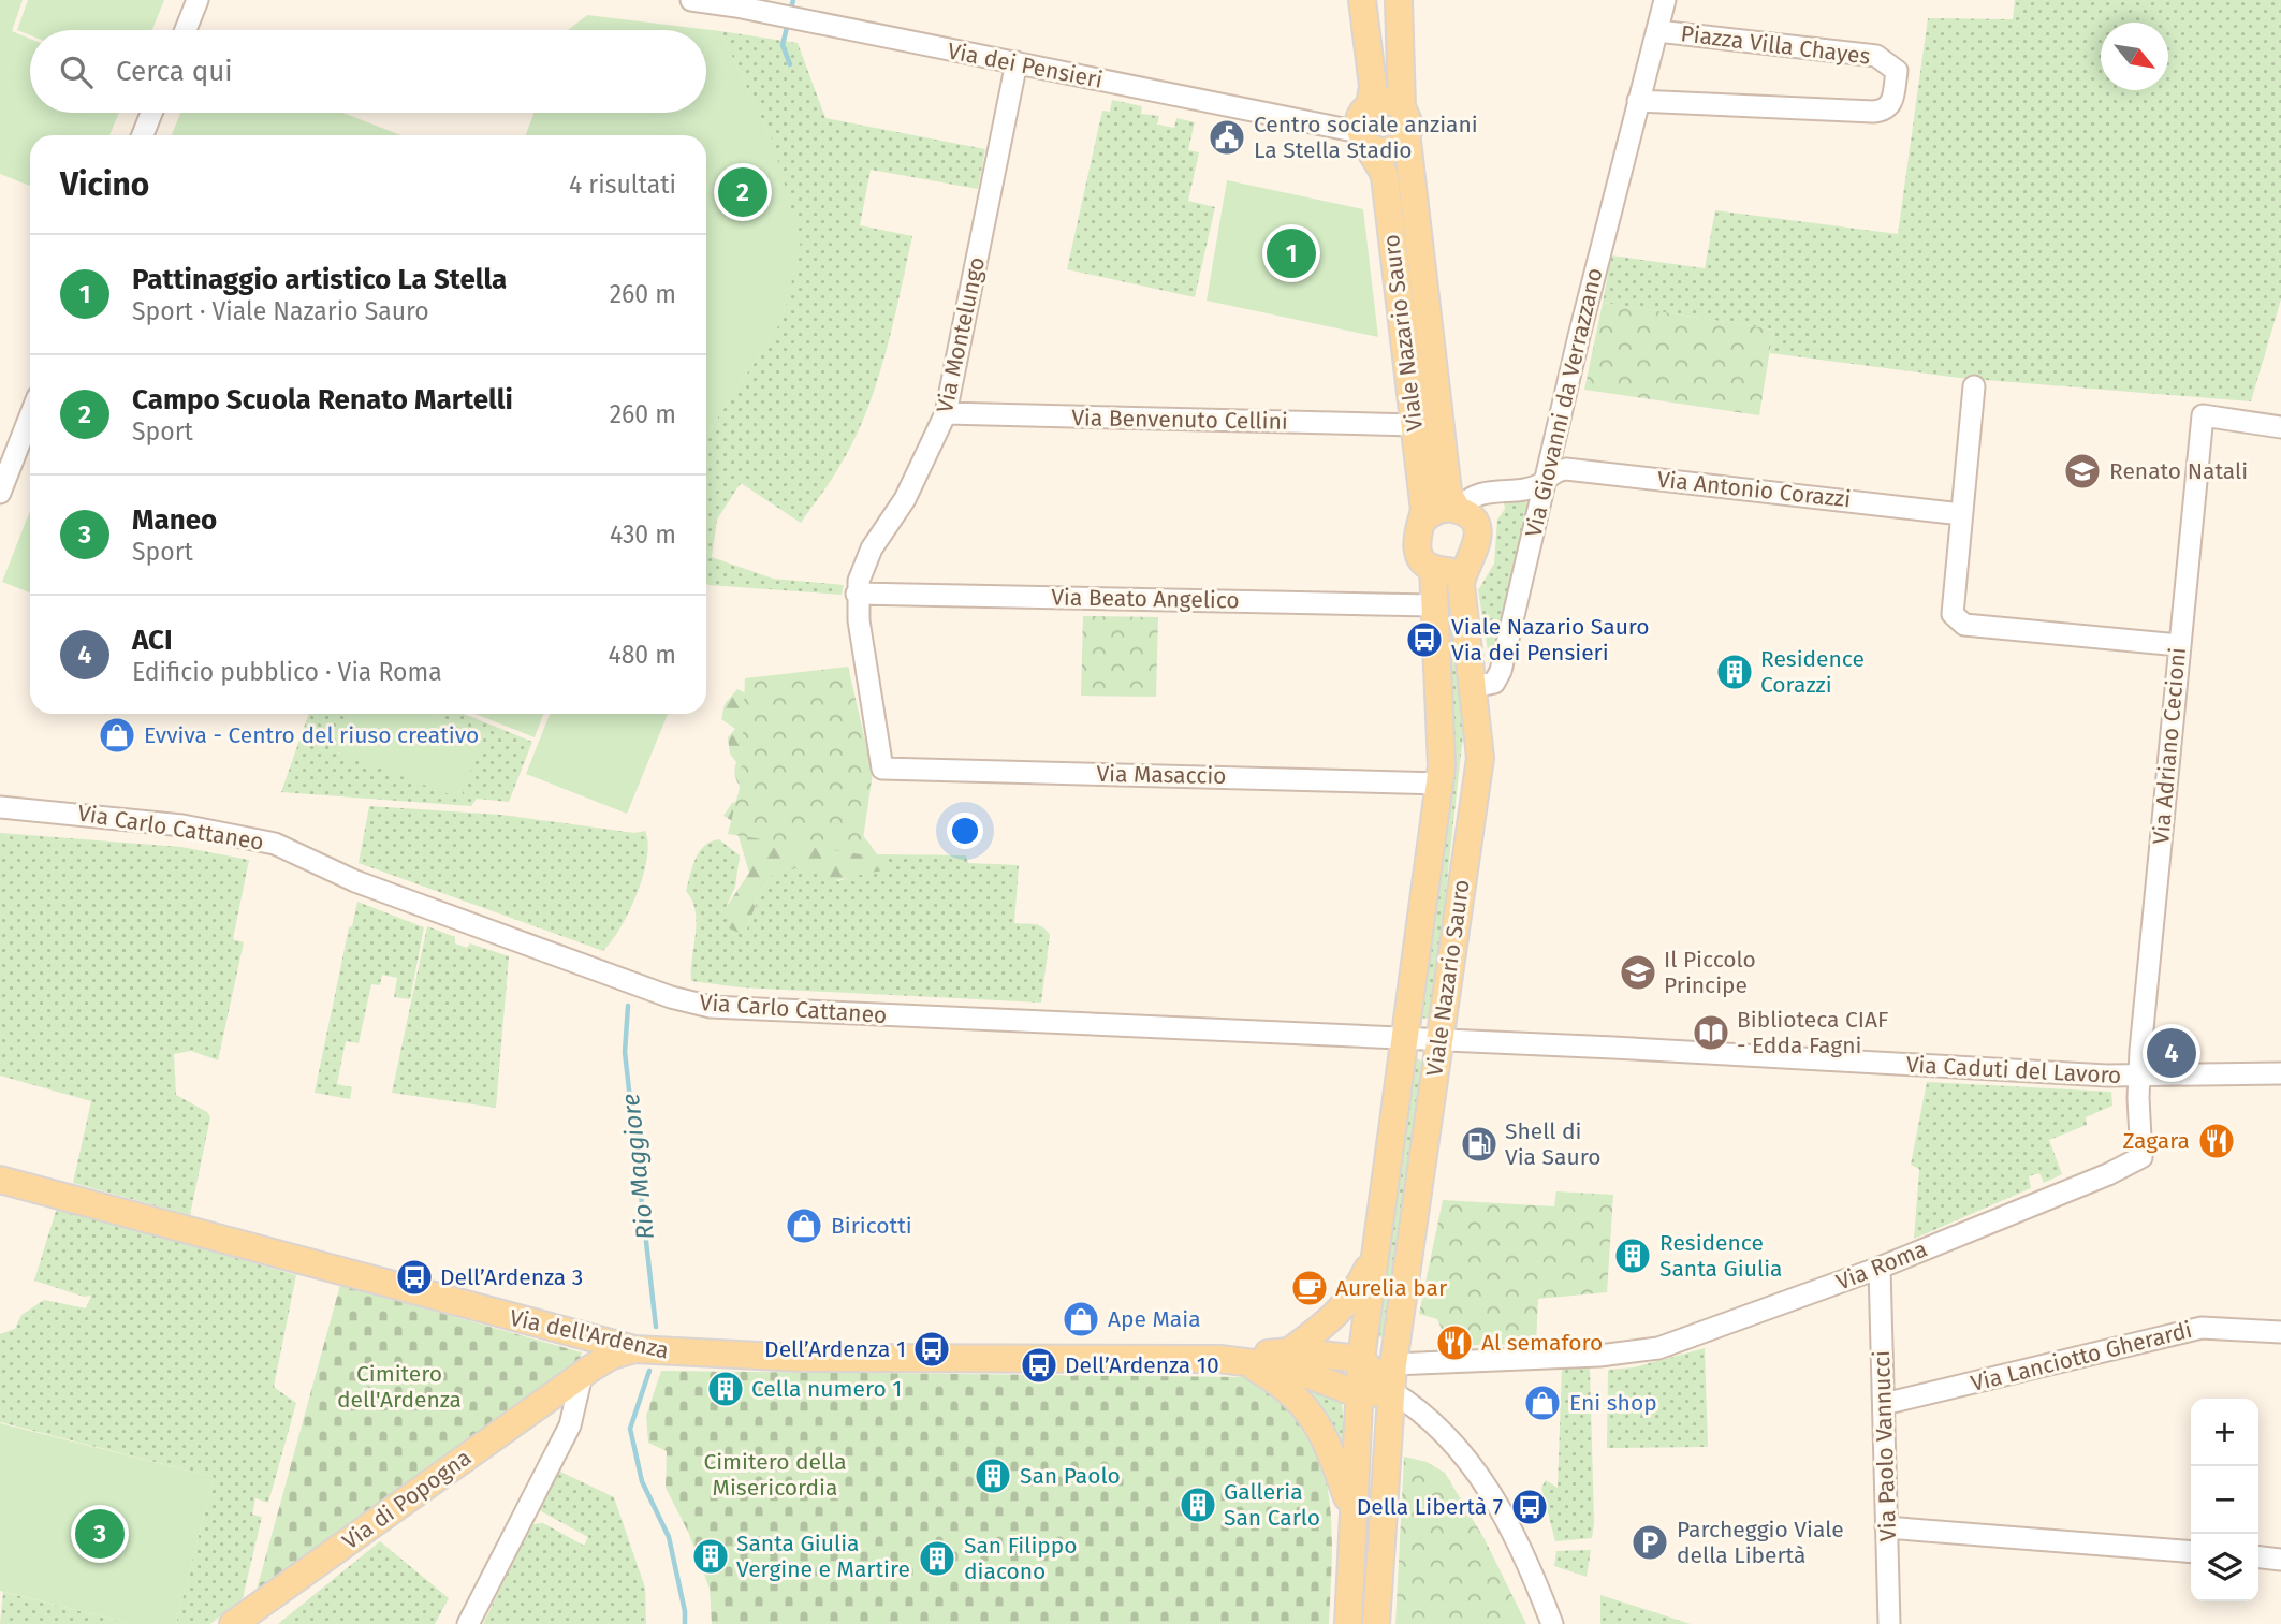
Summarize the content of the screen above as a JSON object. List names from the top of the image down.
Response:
{
  "streets": {
    "main road": ["Viale Nazario Sauro", "Via dell'Ardenza", "Via di Popogna"],
    "street": [
      "Piazza Villa Chayes",
      "Via dei Pensieri",
      "Via Montelungo",
      "Via Giovanni da Verrazzano",
      "Via Benvenuto Cellini",
      "Via Antonio Corazzi",
      "Via Beato Angelico",
      "Via Adriano Cecioni",
      "Via Masaccio",
      "Via Carlo Cattaneo",
      "Via Caduti del Lavoro",
      "Via Roma",
      "Via Lanciotto Gherardi",
      "Via Paolo Vannucci"
    ]
  },
  "crossings": [
    ["Piazza Villa Chayes", "Via Giovanni da Verrazzano"],
    ["Via dei Pensieri", "Viale Nazario Sauro"],
    ["Via dei Pensieri", "Via Montelungo"],
    ["Viale Nazario Sauro", "Via Giovanni da Verrazzano"],
    ["Viale Nazario Sauro", "Via Benvenuto Cellini"],
    ["Viale Nazario Sauro", "Via Antonio Corazzi"],
    ["Viale Nazario Sauro", "Via Beato Angelico"],
    ["Viale Nazario Sauro", "Via Masaccio"],
    ["Viale Nazario Sauro", "Via Carlo Cattaneo"],
    ["Viale Nazario Sauro", "Via Caduti del Lavoro"],
    ["Viale Nazario Sauro", "Via Roma"],
    ["Viale Nazario Sauro", "Via dell'Ardenza"],
    ["Via Montelungo", "Via Benvenuto Cellini"],
    ["Via Montelungo", "Via Beato Angelico"],
    ["Via Montelungo", "Via Masaccio"],
    ["Via Giovanni da Verrazzano", "Via Antonio Corazzi"],
    ["Via Adriano Cecioni", "Via Caduti del Lavoro"],
    ["Via Adriano Cecioni", "Via Roma"],
    ["Via Carlo Cattaneo", "Via Caduti del Lavoro"],
    ["Via Caduti del Lavoro", "Via Roma"],
    ["Via Roma", "Via dell'Ardenza"],
    ["Via Roma", "Via Paolo Vannucci"],
    ["Via dell'Ardenza", "Via di Popogna"],
    ["Via Lanciotto Gherardi", "Via Paolo Vannucci"]
  ],
  "water": ["Rio Maggiore"],
  "parks": ["Cimitero dell'Ardenza", "Cimitero della Misericordia"],
  "places": {
    "public building": ["Centro sociale anziani La Stella Stadio"],
    "school or university": ["Renato Natali", "Il Piccolo Principe"],
    "bus stop": [
      "Viale Nazario Sauro Via dei Pensieri",
      "Dell’Ardenza 3",
      "Dell’Ardenza 1",
      "Dell’Ardenza 10",
      "Della Libertà 7"
    ],
    "building": [
      "Residence Corazzi",
      "Residence Santa Giulia",
      "Cella numero 1",
      "San Paolo",
      "Galleria San Carlo",
      "Santa Giulia Vergine e Martire",
      "San Filippo diacono"
    ],
    "shop": [
      "Evviva - Centro del riuso creativo",
      "Biricotti",
      "Ape Maia",
      "Eni shop"
    ],
    "library": ["Biblioteca CIAF - Edda Fagni"],
    "restaurant": ["Zagara", "Al semaforo"],
    "fuel station": ["Shell di Via Sauro"],
    "cafe": ["Aurelia bar"],
    "parking": ["Parcheggio Viale della Libertà"]
  },
  "north": "bottom right",
  "page": {
    "search": "Cerca qui",
    "heading": ["Vicino", "4 risultati"],
    "pins": [
      "2",
      "1",
      "4",
      "3"
    ],
    "list": [
      {
        "mark": "1",
        "name": "Pattinaggio artistico La Stella",
        "note": "Sport · Viale Nazario Sauro",
        "value": "260 m"
      },
      {
        "mark": "2",
        "name": "Campo Scuola Renato Martelli",
        "note": "Sport",
        "value": "260 m"
      },
      {
        "mark": "3",
        "name": "Maneo",
        "note": "Sport",
        "value": "430 m"
      },
      {
        "mark": "4",
        "name": "ACI",
        "note": "Edificio pubblico · Via Roma",
        "value": "480 m"
      }
    ],
    "map_buttons": ["+", "−"]
  }
}
